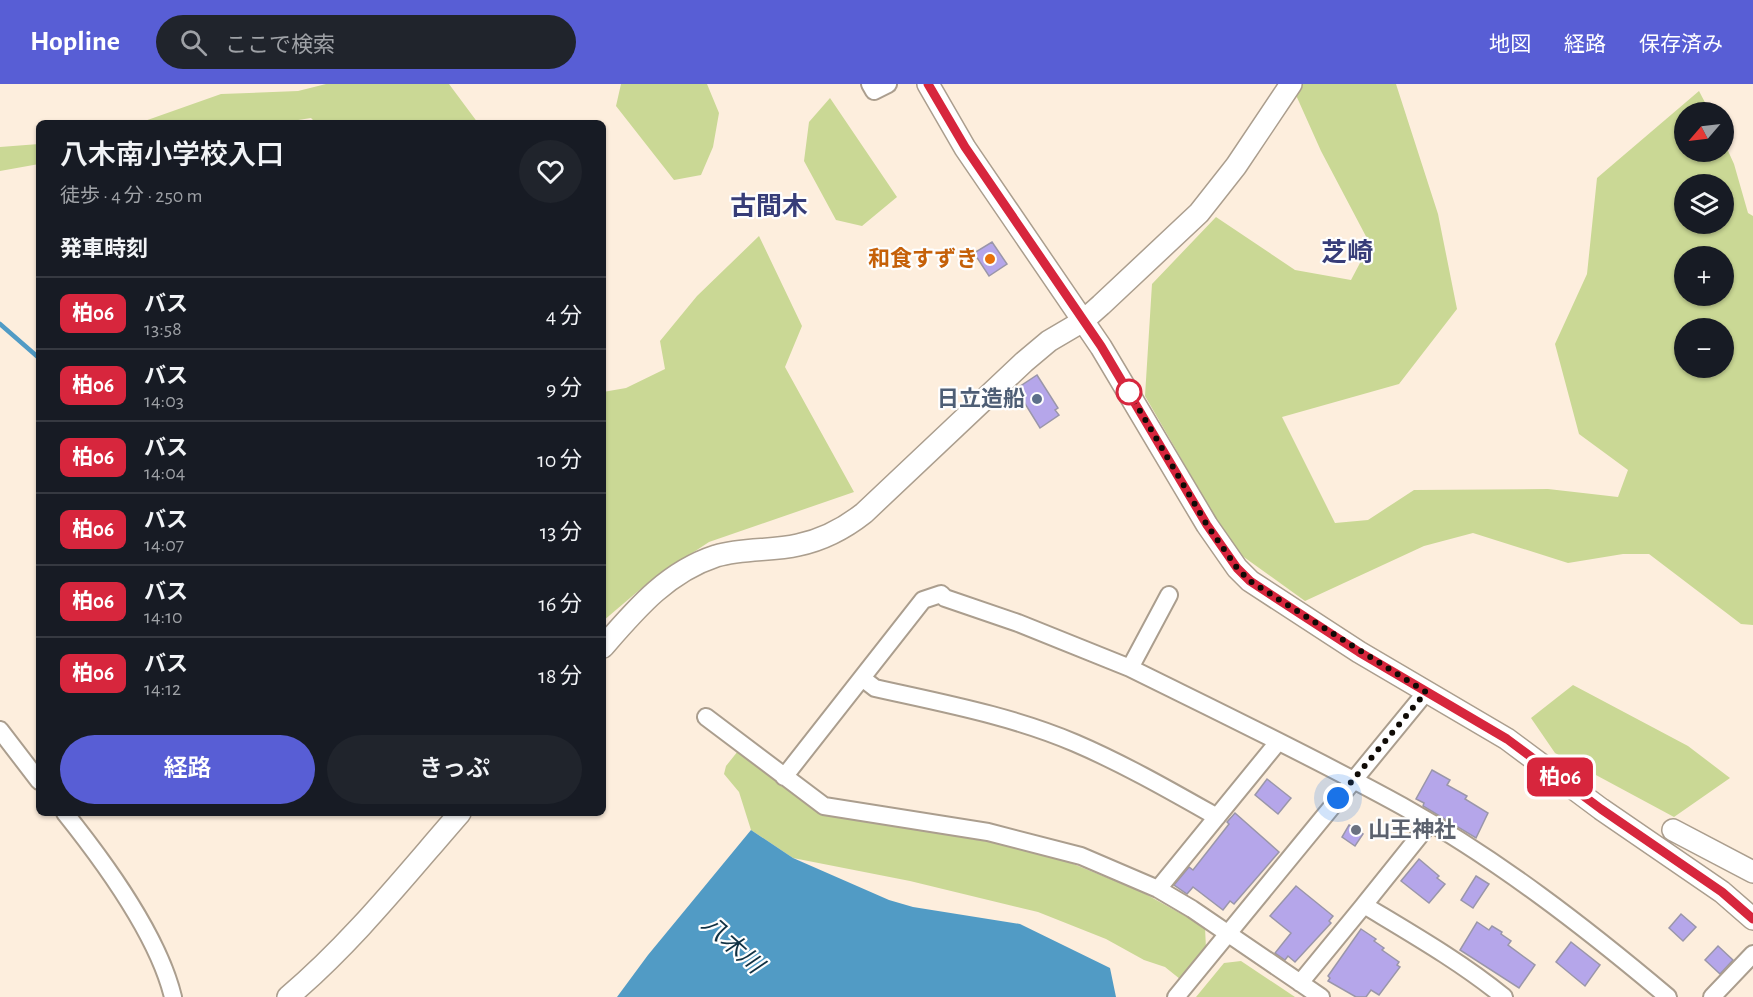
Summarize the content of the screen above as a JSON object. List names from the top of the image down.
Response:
{
  "districts": ["古間木", "芝崎"],
  "water": ["八木川"],
  "places": ["和食すずき", "日立造船", "山王神社"],
  "lines": ["bus line 柏06"],
  "north": "bottom left",
  "page": {
    "header": "Hopline",
    "search": "ここで検索",
    "nav": ["地図", "経路", "保存済み"],
    "on_map": "柏06",
    "map_buttons": ["+", "−"],
    "heading": [
      ["八木南小学校入口", "徒歩 · 4 分 · 250 m"],
      "発車時刻"
    ],
    "list": [
      {
        "mark": "柏06",
        "name": "バス",
        "note": "13:58",
        "value": "4 分"
      },
      {
        "mark": "柏06",
        "name": "バス",
        "note": "14:03",
        "value": "9 分"
      },
      {
        "mark": "柏06",
        "name": "バス",
        "note": "14:04",
        "value": "10 分"
      },
      {
        "mark": "柏06",
        "name": "バス",
        "note": "14:07",
        "value": "13 分"
      },
      {
        "mark": "柏06",
        "name": "バス",
        "note": "14:10",
        "value": "16 分"
      },
      {
        "mark": "柏06",
        "name": "バス",
        "note": "14:12",
        "value": "18 分"
      }
    ],
    "buttons": ["経路", "きっぷ"]
  }
}
